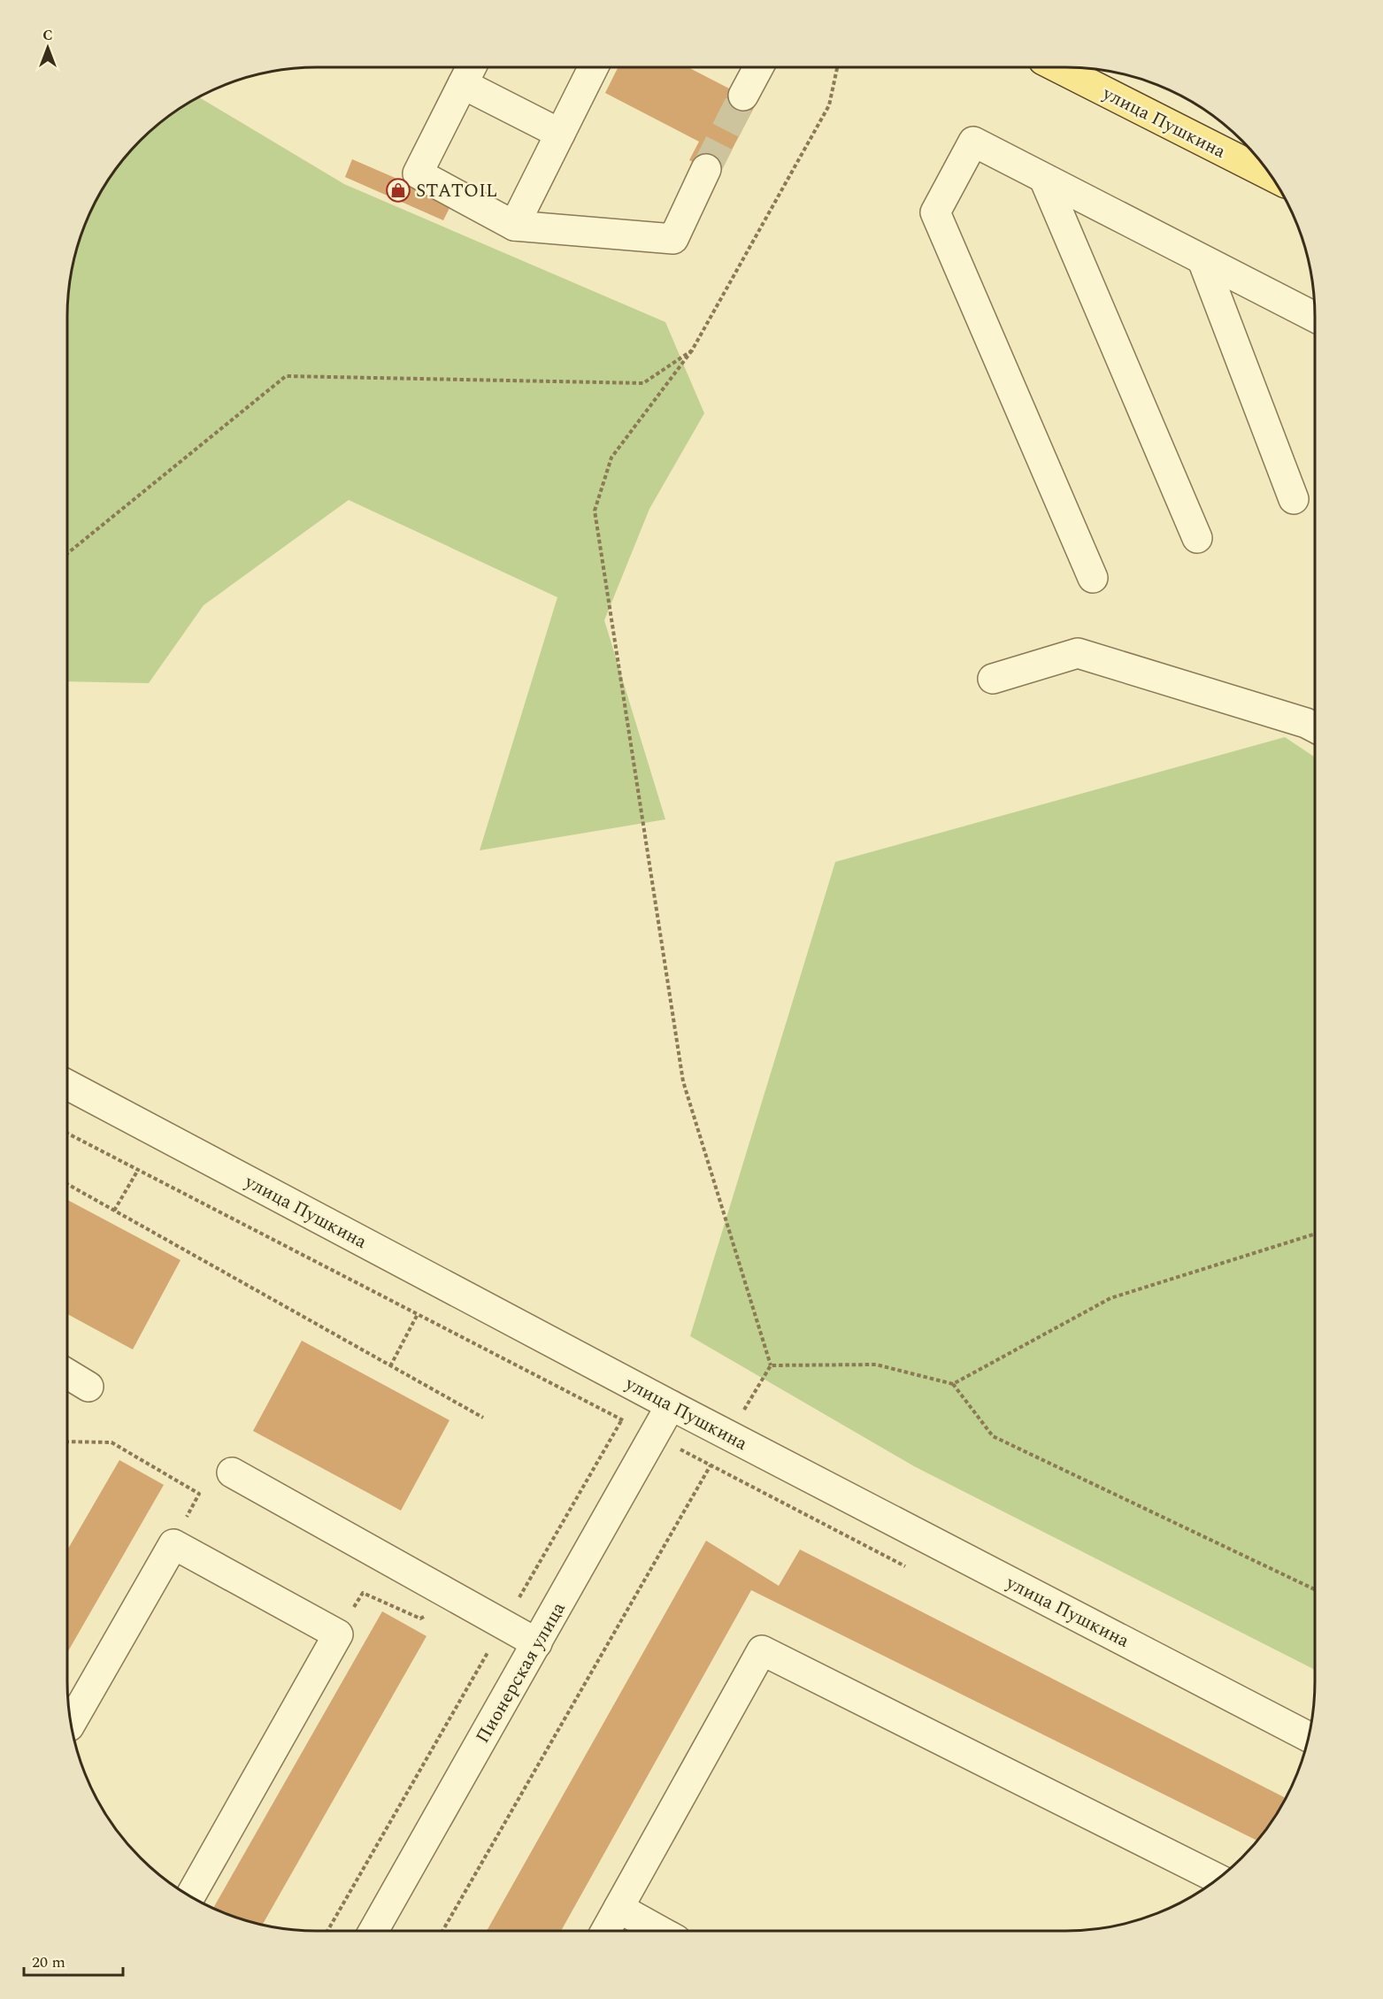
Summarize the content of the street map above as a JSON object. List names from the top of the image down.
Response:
{
  "streets": {
    "main road": ["улица Пушкина"],
    "street": ["Пионерская улица"]
  },
  "crossings": [
    ["улица Пушкина", "Пионерская улица"]
  ],
  "places": {
    "shop": ["STATOIL"]
  },
  "scale_bar": "20 m",
  "north": "top"
}
